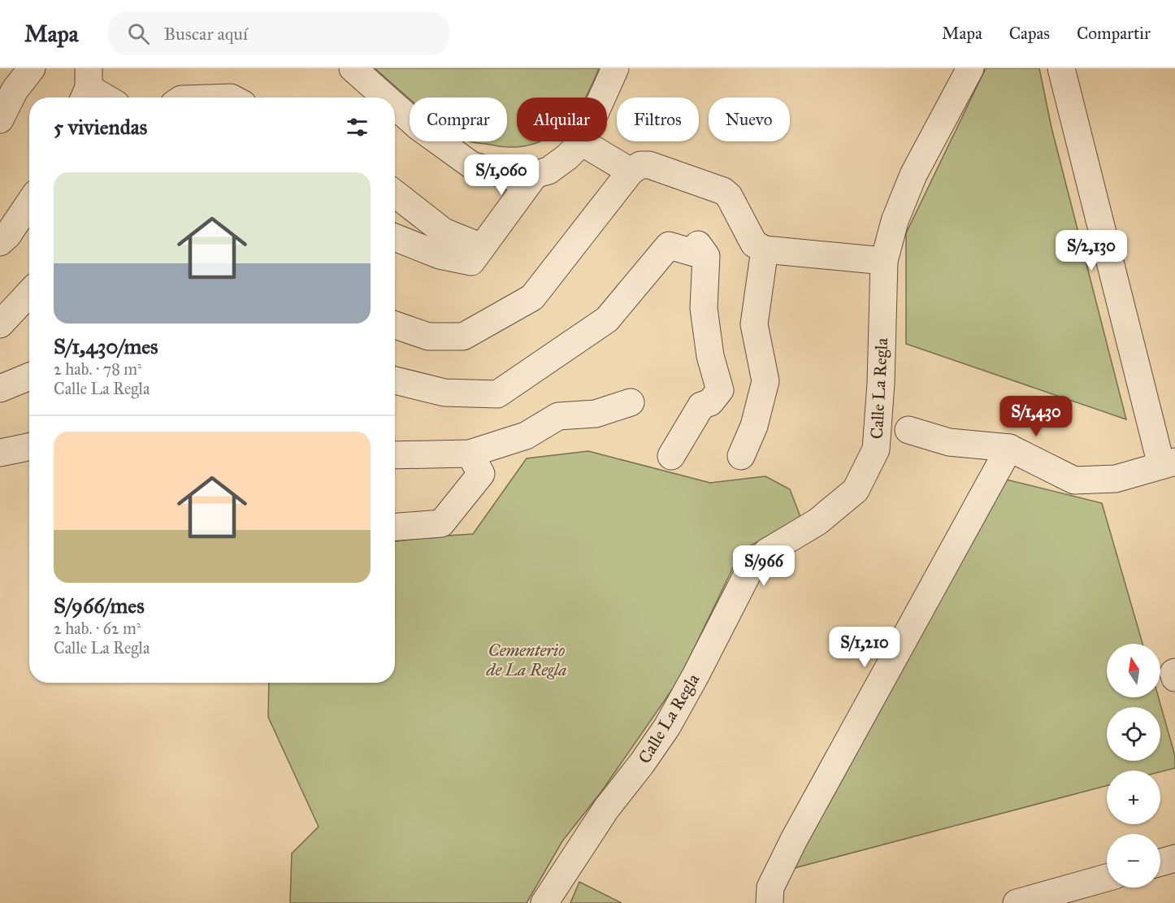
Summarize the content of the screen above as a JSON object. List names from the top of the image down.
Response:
{
  "streets": {
    "street": ["Calle La Regla"]
  },
  "parks": ["Cementerio de La Regla"],
  "north": "top",
  "page": {
    "header": "Mapa",
    "search": "Buscar aquí",
    "nav": ["Mapa", "Capas", "Compartir"],
    "chip": [
      "Comprar",
      "Alquilar",
      "Filtros",
      "Nuevo"
    ],
    "heading": "5 viviendas",
    "price": [
      "S/1,060",
      "S/2,130",
      "S/1,430",
      "S/966",
      "S/1,210"
    ],
    "list": [
      {
        "name": "S/1,430/mes",
        "note": "2 hab. · 78 m² · Calle La Regla"
      },
      {
        "name": "S/966/mes",
        "note": "2 hab. · 62 m² · Calle La Regla"
      }
    ],
    "map_buttons": ["+", "−"]
  }
}
